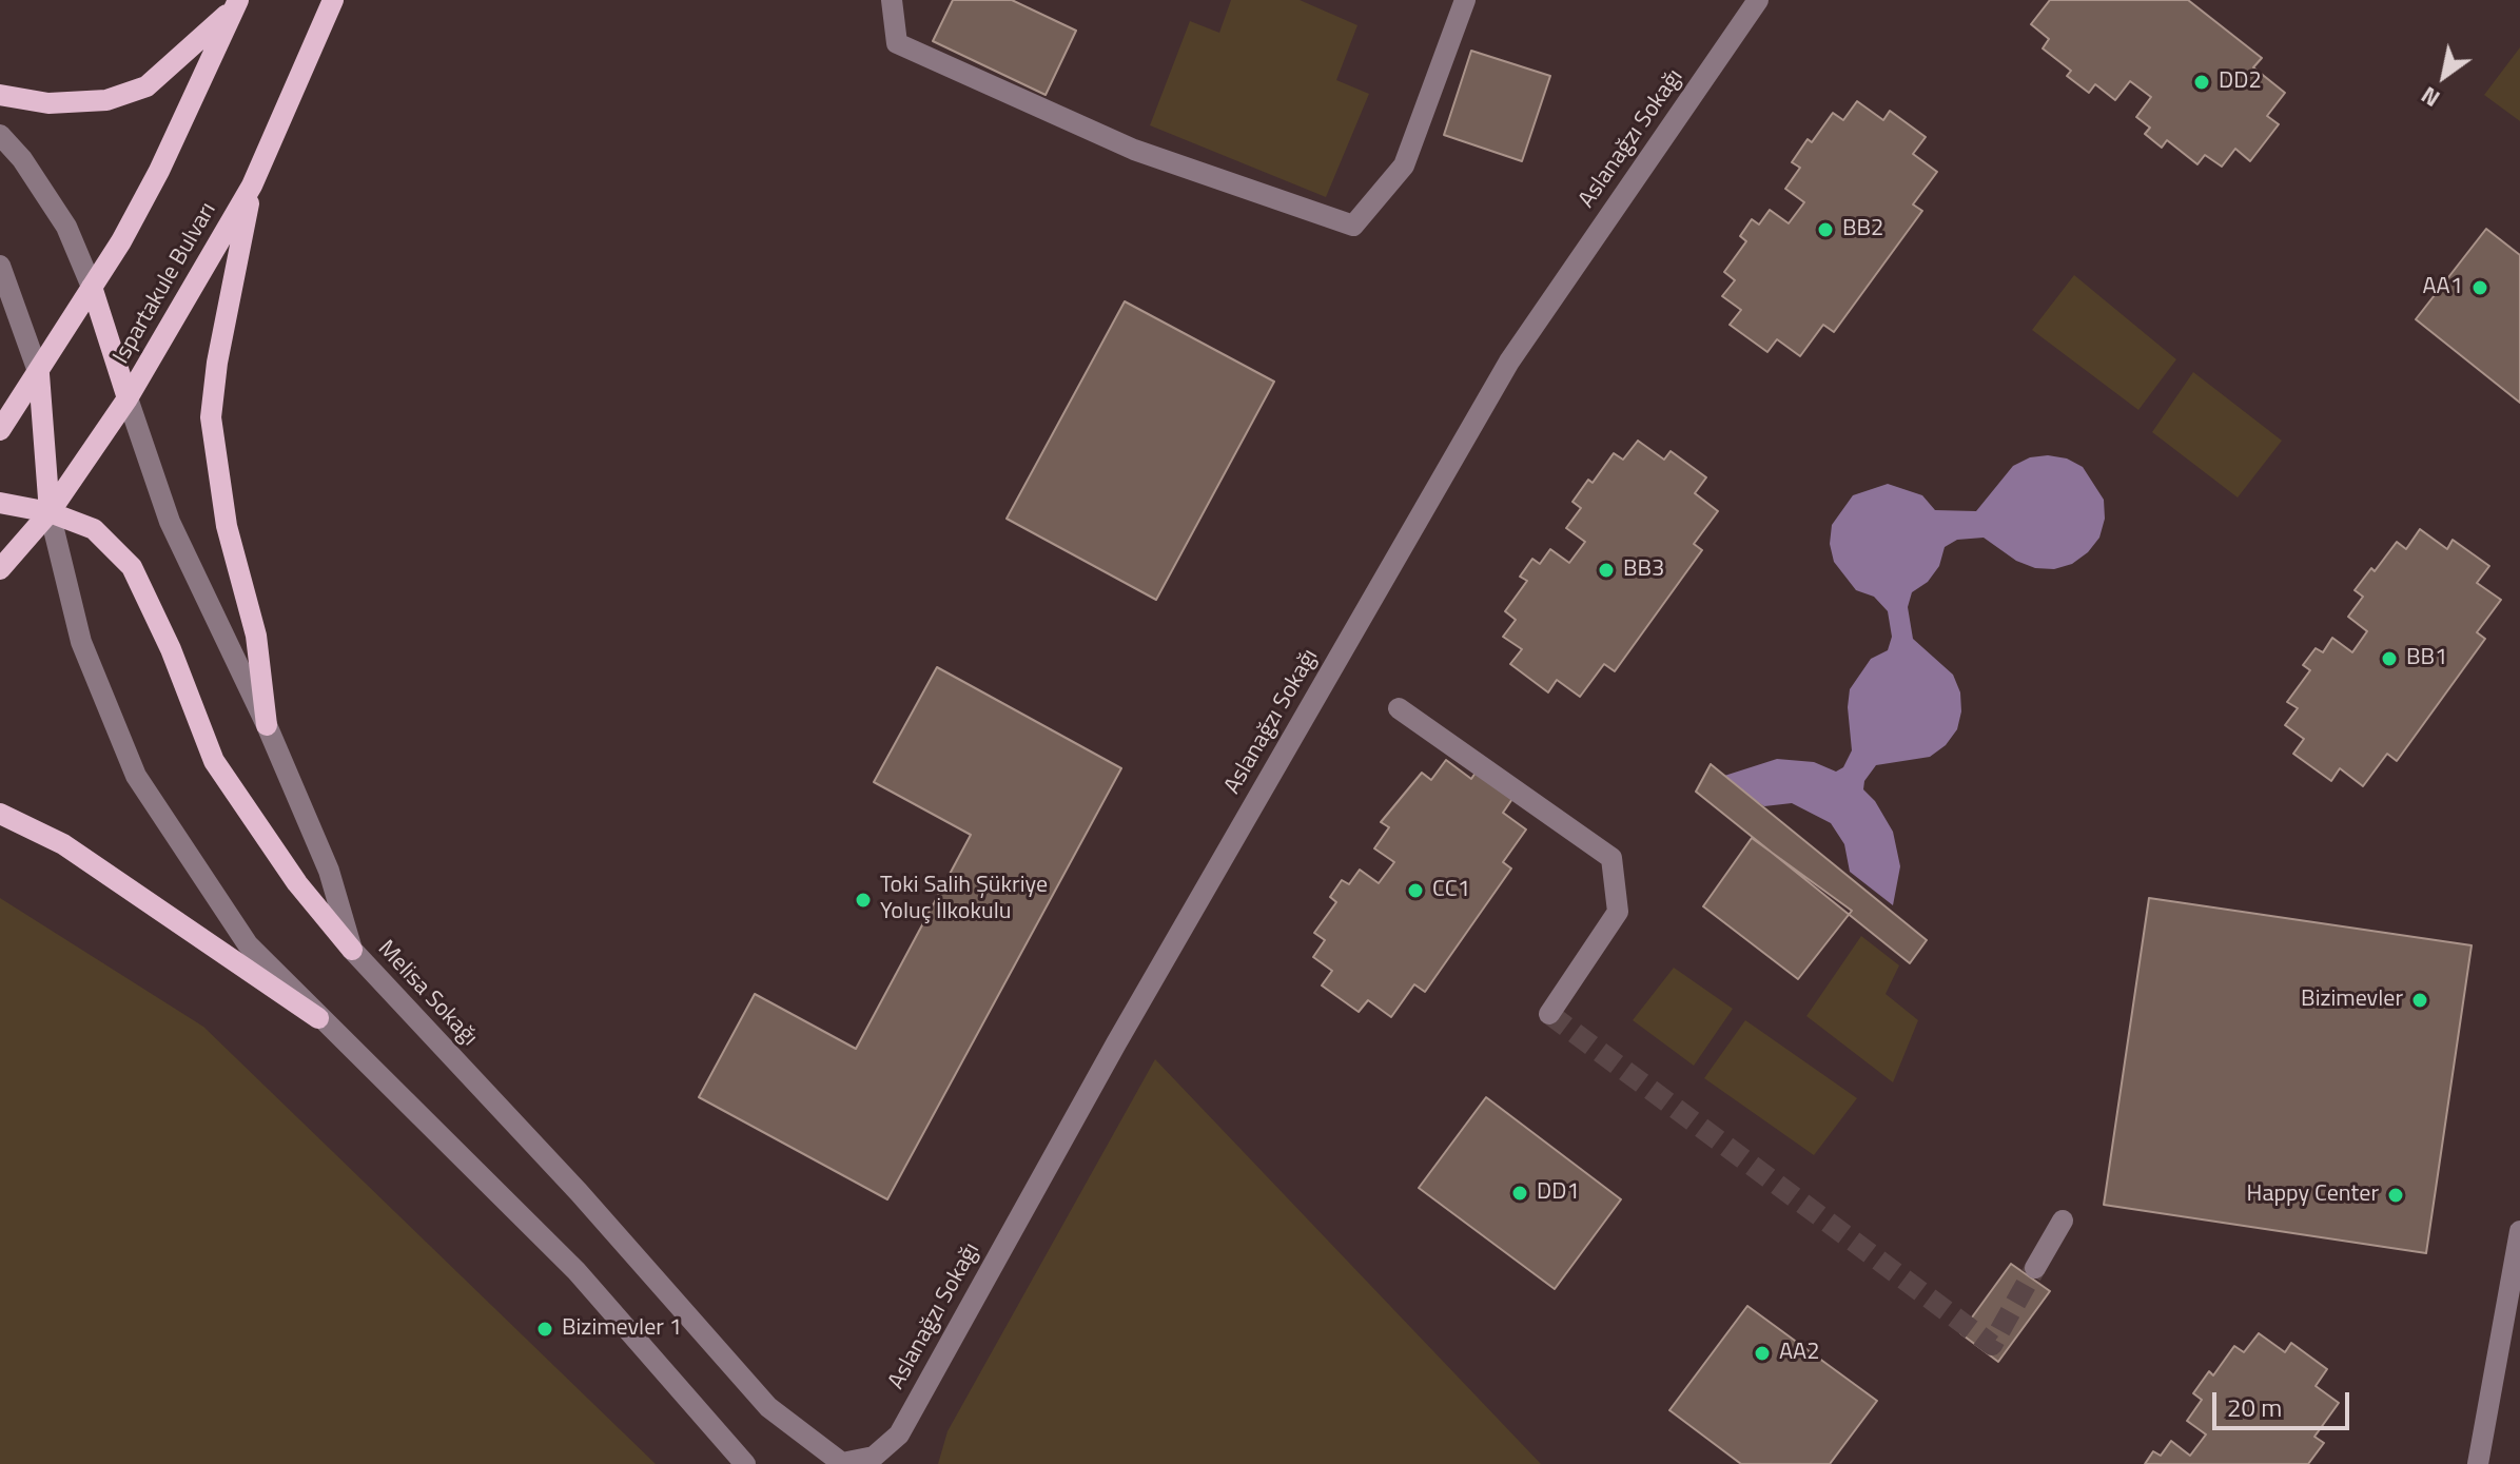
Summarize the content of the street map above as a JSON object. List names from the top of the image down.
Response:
{
  "streets": {
    "main road": ["Ispartakule Bulvarı"],
    "street": ["Aslanağzı Sokağı", "Melisa Sokağı"]
  },
  "crossings": [
    ["Aslanağzı Sokağı", "Melisa Sokağı"],
    ["Ispartakule Bulvarı", "Melisa Sokağı"]
  ],
  "places": [
    "DD2",
    "BB2",
    "AA1",
    "BB3",
    "BB1",
    "CC1",
    "Toki Salih Şükriye Yoluç İlkokulu",
    "Bizimevler",
    "DD1",
    "Happy Center",
    "Bizimevler 1",
    "AA2"
  ],
  "scale_bar": "20 m",
  "north": "bottom left"
}
